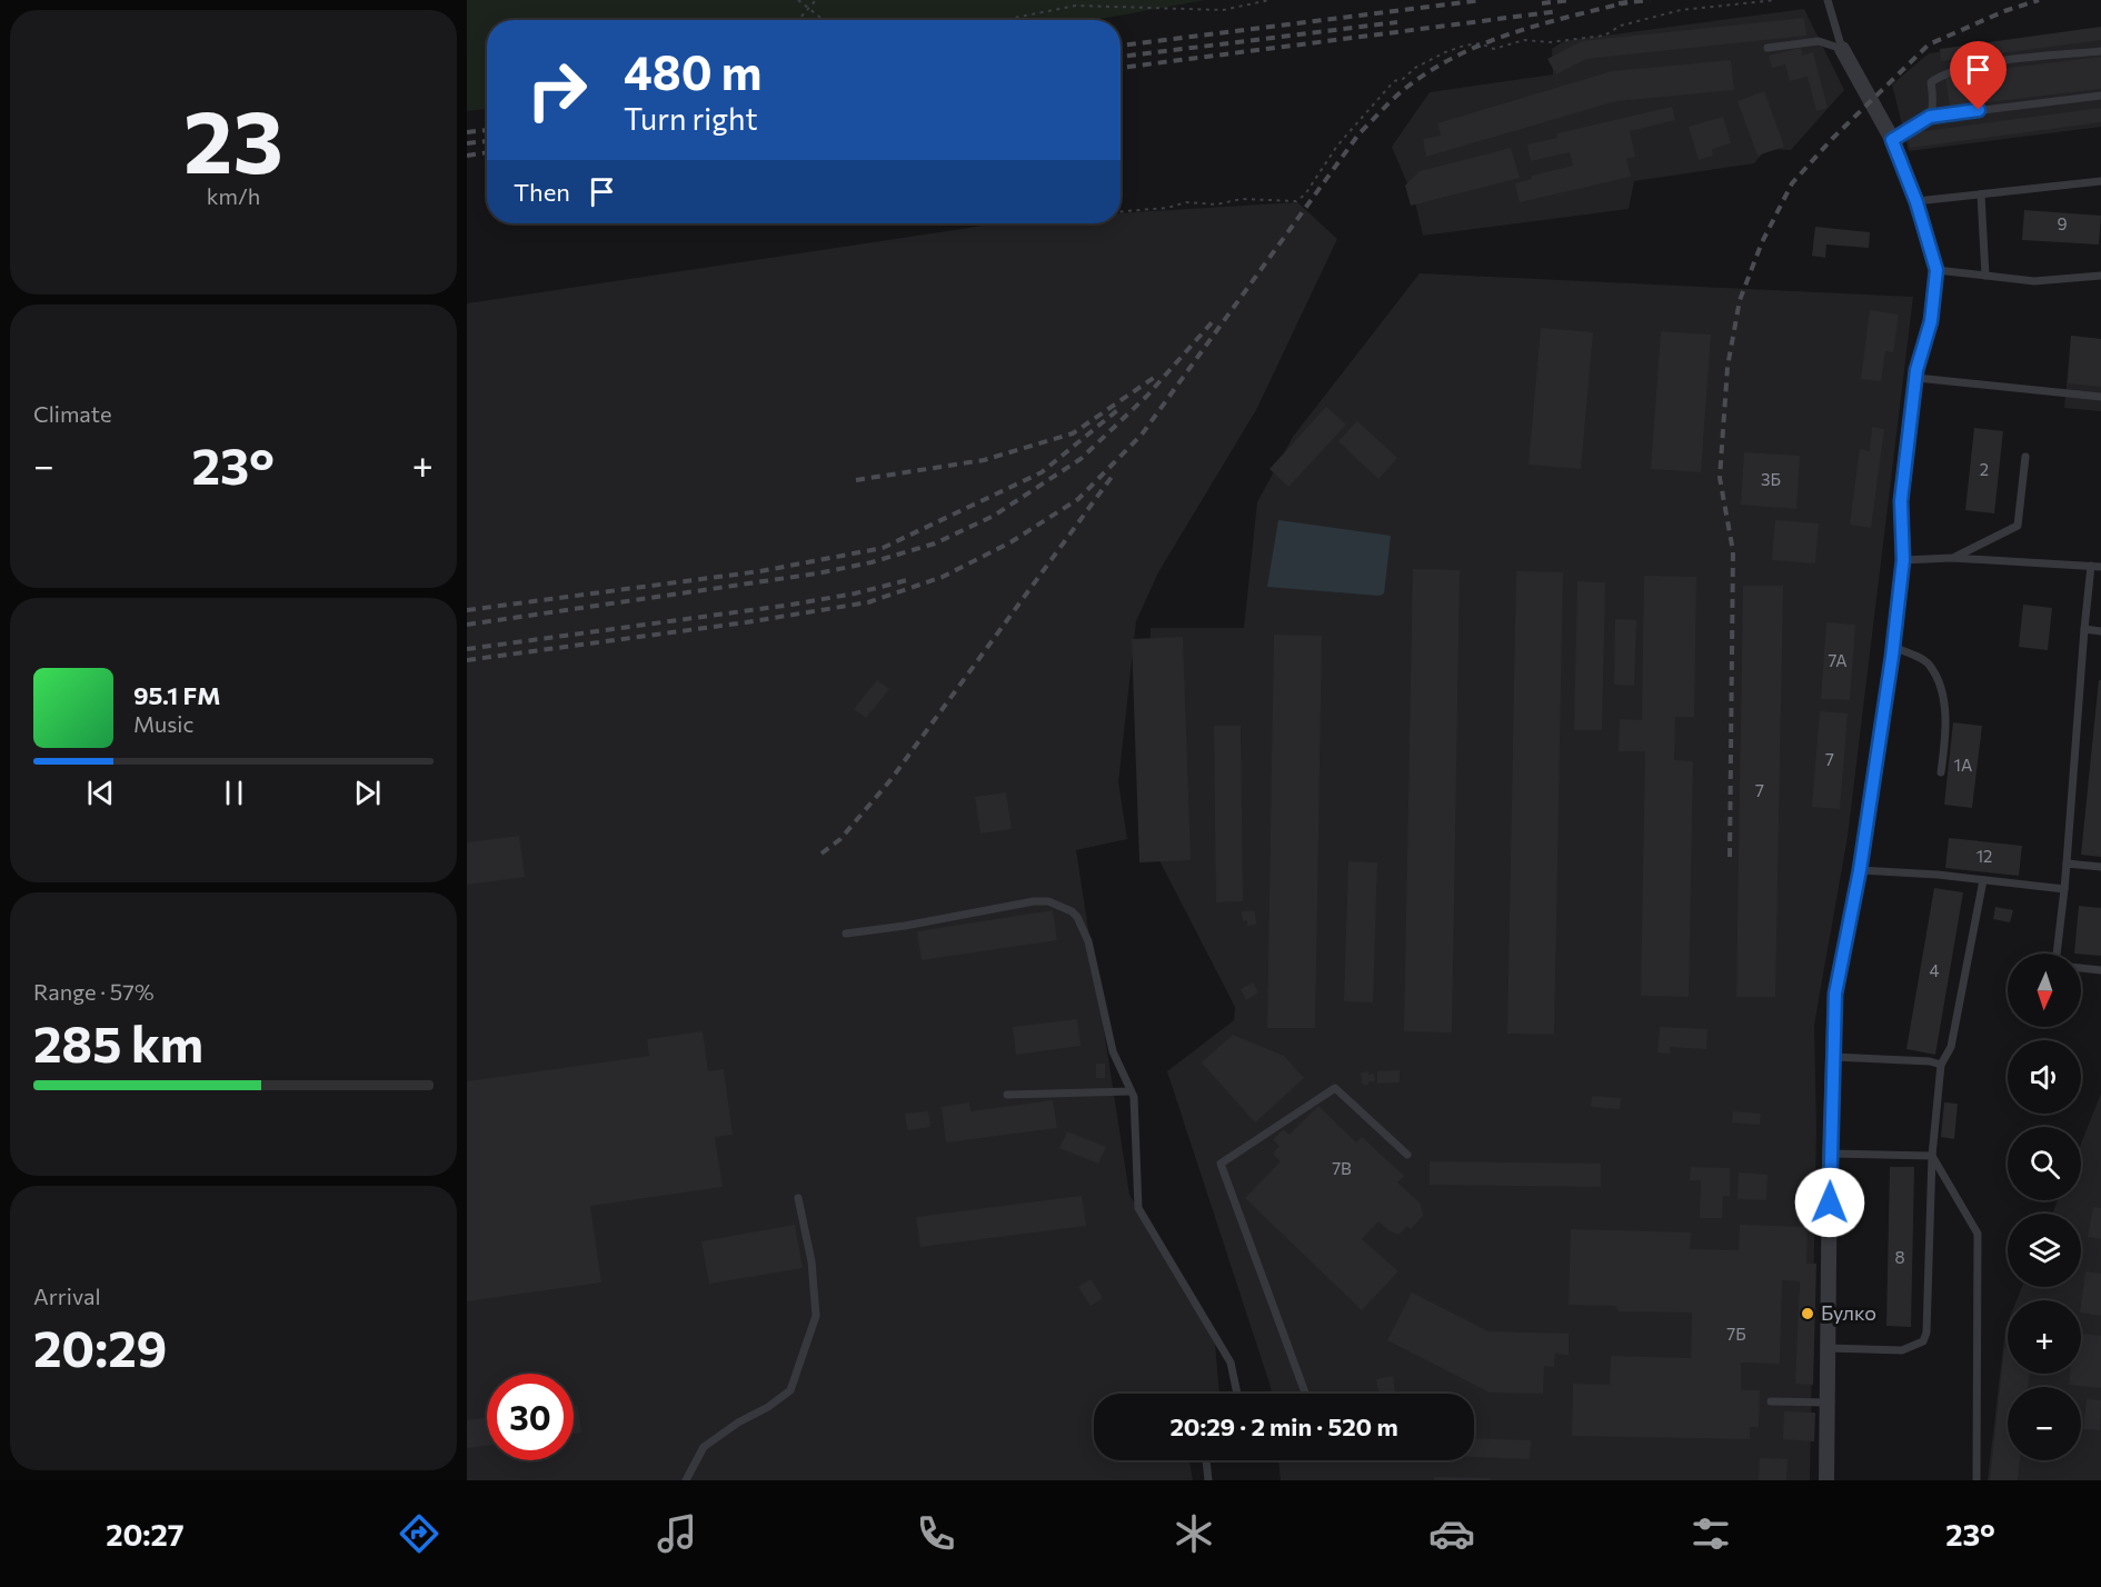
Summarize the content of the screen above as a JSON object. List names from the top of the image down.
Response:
{
  "places": ["Булко"],
  "house_numbers": [
    "9",
    "2",
    "3Б",
    "7А",
    "7",
    "1А",
    "7",
    "12",
    "4",
    "7В",
    "8",
    "7Б"
  ],
  "north": "bottom",
  "page": {
    "tile": [
      ["23", "km/h"],
      "Climate",
      ["Range · 57%", "285 km"],
      ["Arrival", "20:29"]
    ],
    "turn": ["480 m", "Turn right"],
    "then": "Then",
    "heat": ["−", "23°", "+"],
    "song": ["95.1 FM", "Music"],
    "map_buttons": ["+", "−"],
    "limit": "30",
    "trip": "20:29 · 2 min · 520 m",
    "tabs": ["20:27", "23°"]
  }
}
